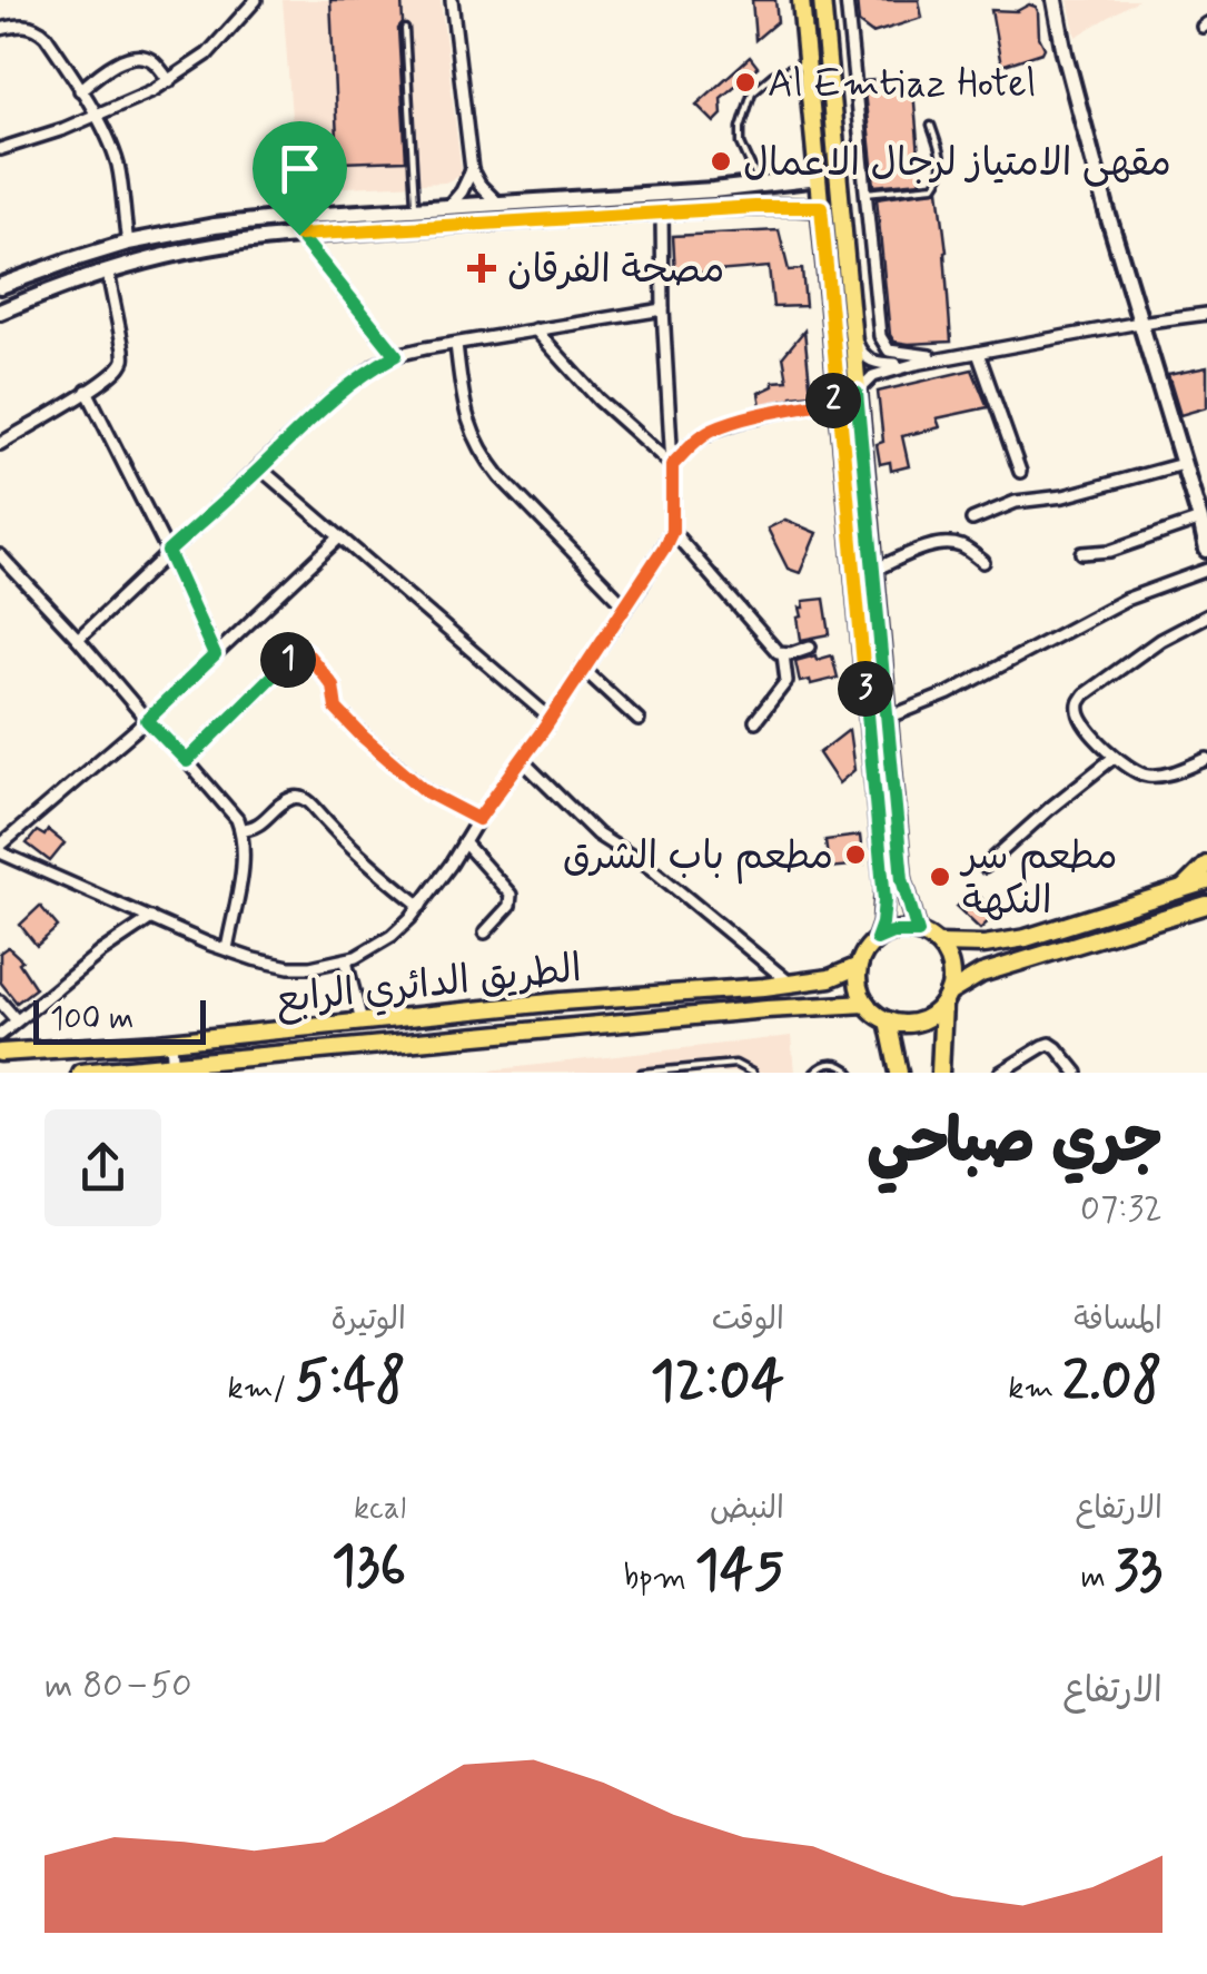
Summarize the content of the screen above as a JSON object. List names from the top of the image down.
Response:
{
  "streets": {
    "main road": ["الطريق الدائري الرابع"]
  },
  "places": {
    "other": [
      "Al Emtiaz Hotel",
      "مقهى الامتياز لرجال الاعمال",
      "مطعم باب الشرق",
      "مطعم سر النكهة"
    ],
    "health": ["مصحة الفرقان"]
  },
  "scale_bar": "100 m",
  "page": {
    "pins": ["2", "1", "3"],
    "scale": "100 m",
    "heading": ["جري صباحي", "07:32"],
    "stats": [
      ["المسافة", "2.08 km"],
      ["الوقت", "12:04"],
      ["الوتيرة", "5:48 /km"],
      ["الارتفاع", "33 m"],
      ["النبض", "145 bpm"],
      ["kcal", "136"]
    ],
    "chart": ["الارتفاع", "50–80 m"]
  }
}
